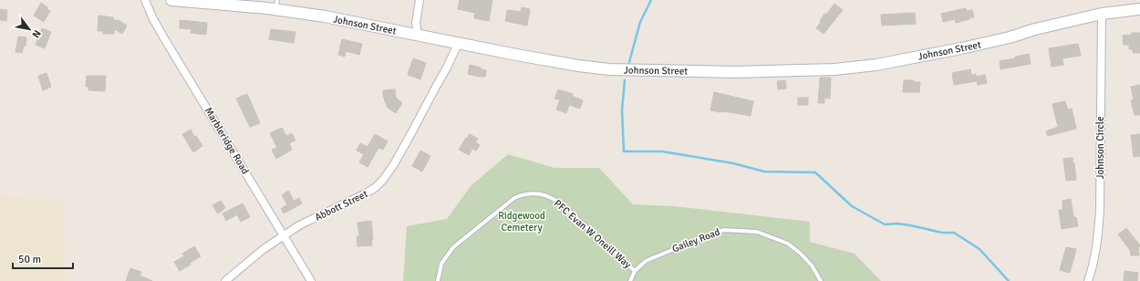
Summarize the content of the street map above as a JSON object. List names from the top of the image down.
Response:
{
  "streets": {
    "street": [
      "Johnson Street",
      "Marbleridge Road",
      "Johnson Circle",
      "Abbott Street"
    ],
    "lane": ["PFC Evan W Oneill Way", "Gailey Road"]
  },
  "crossings": [
    ["Johnson Street", "Johnson Circle"],
    ["Johnson Street", "Abbott Street"],
    ["Marbleridge Road", "Abbott Street"],
    ["PFC Evan W Oneill Way", "Gailey Road"]
  ],
  "parks": ["Ridgewood Cemetery"],
  "scale_bar": "50 m",
  "north": "bottom right"
}
